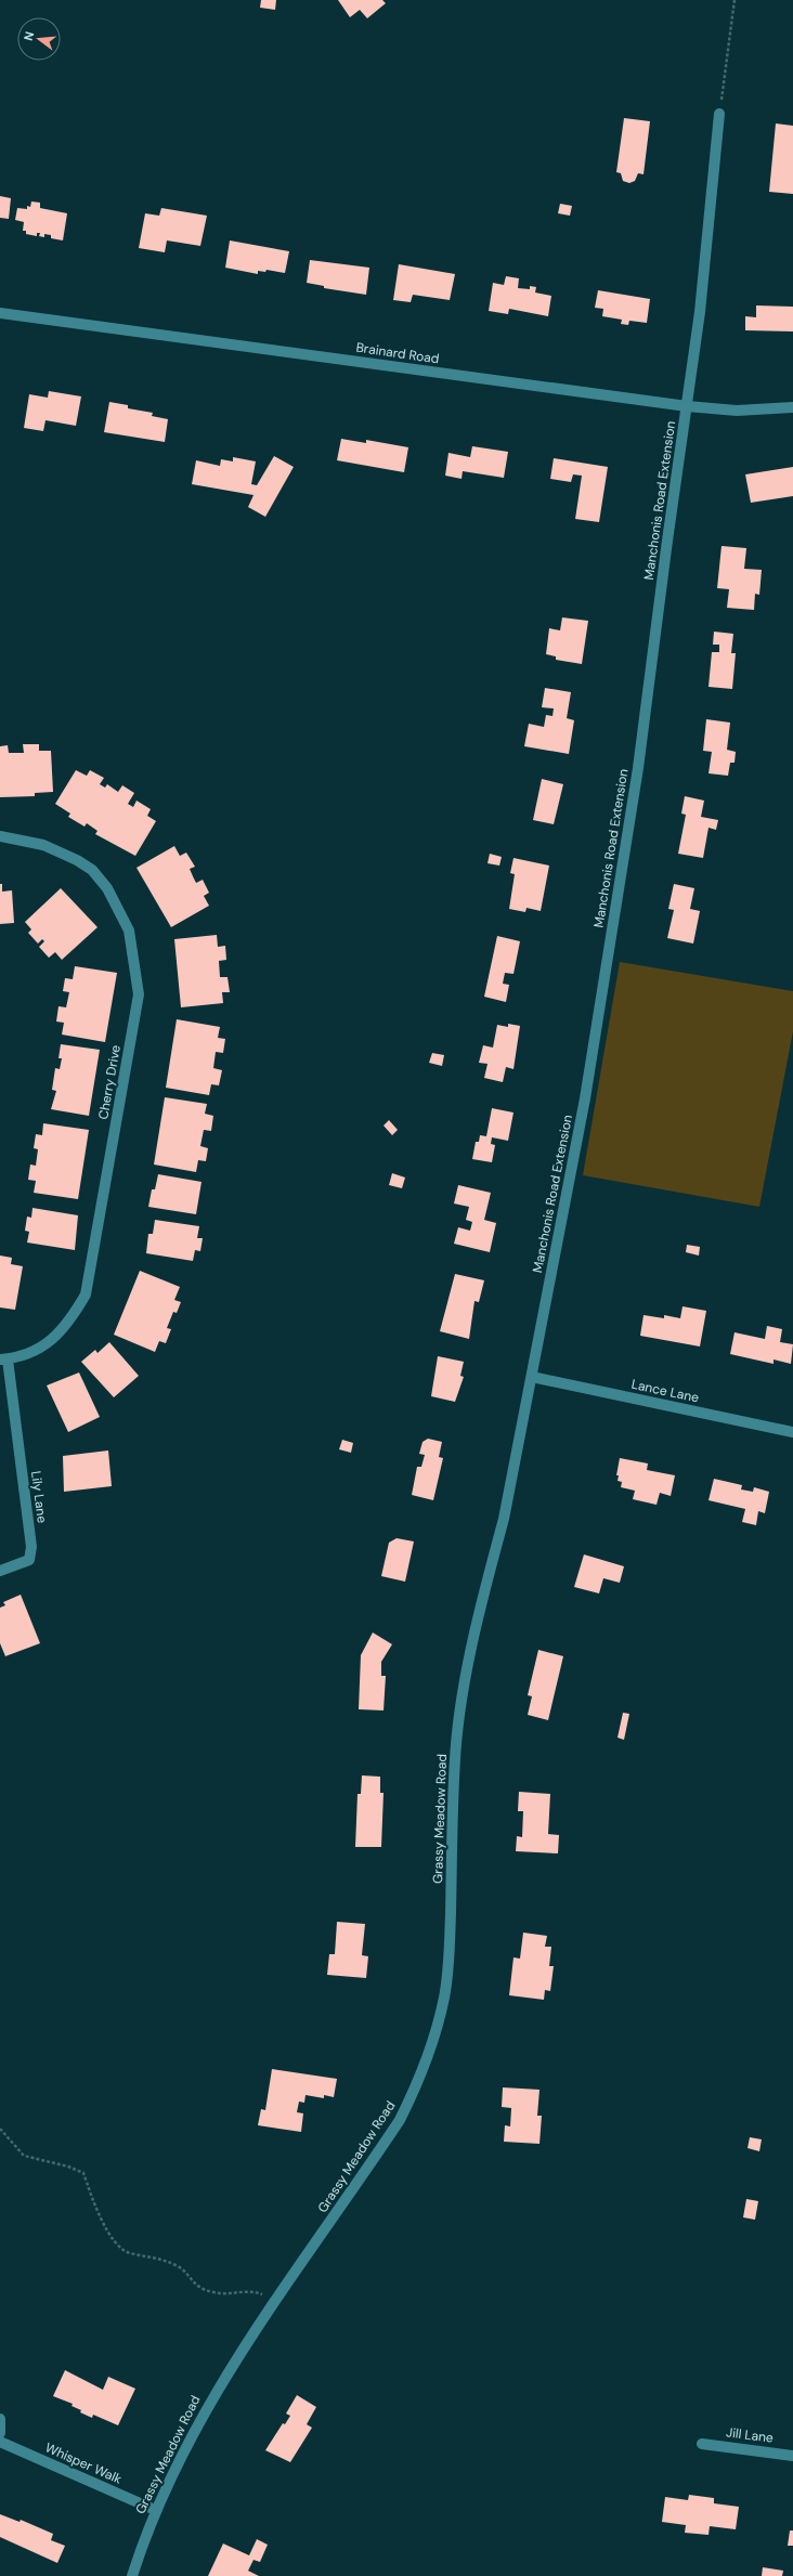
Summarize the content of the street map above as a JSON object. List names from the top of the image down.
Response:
{
  "streets": {
    "street": [
      "Brainard Road",
      "Manchonis Road Extension",
      "Cherry Drive",
      "Lance Lane",
      "Lily Lane",
      "Grassy Meadow Road",
      "Jill Lane",
      "Whisper Walk"
    ]
  },
  "crossings": [
    ["Brainard Road", "Manchonis Road Extension"],
    ["Manchonis Road Extension", "Lance Lane"],
    ["Manchonis Road Extension", "Grassy Meadow Road"],
    ["Cherry Drive", "Lily Lane"],
    ["Grassy Meadow Road", "Whisper Walk"]
  ],
  "north": "left"
}
